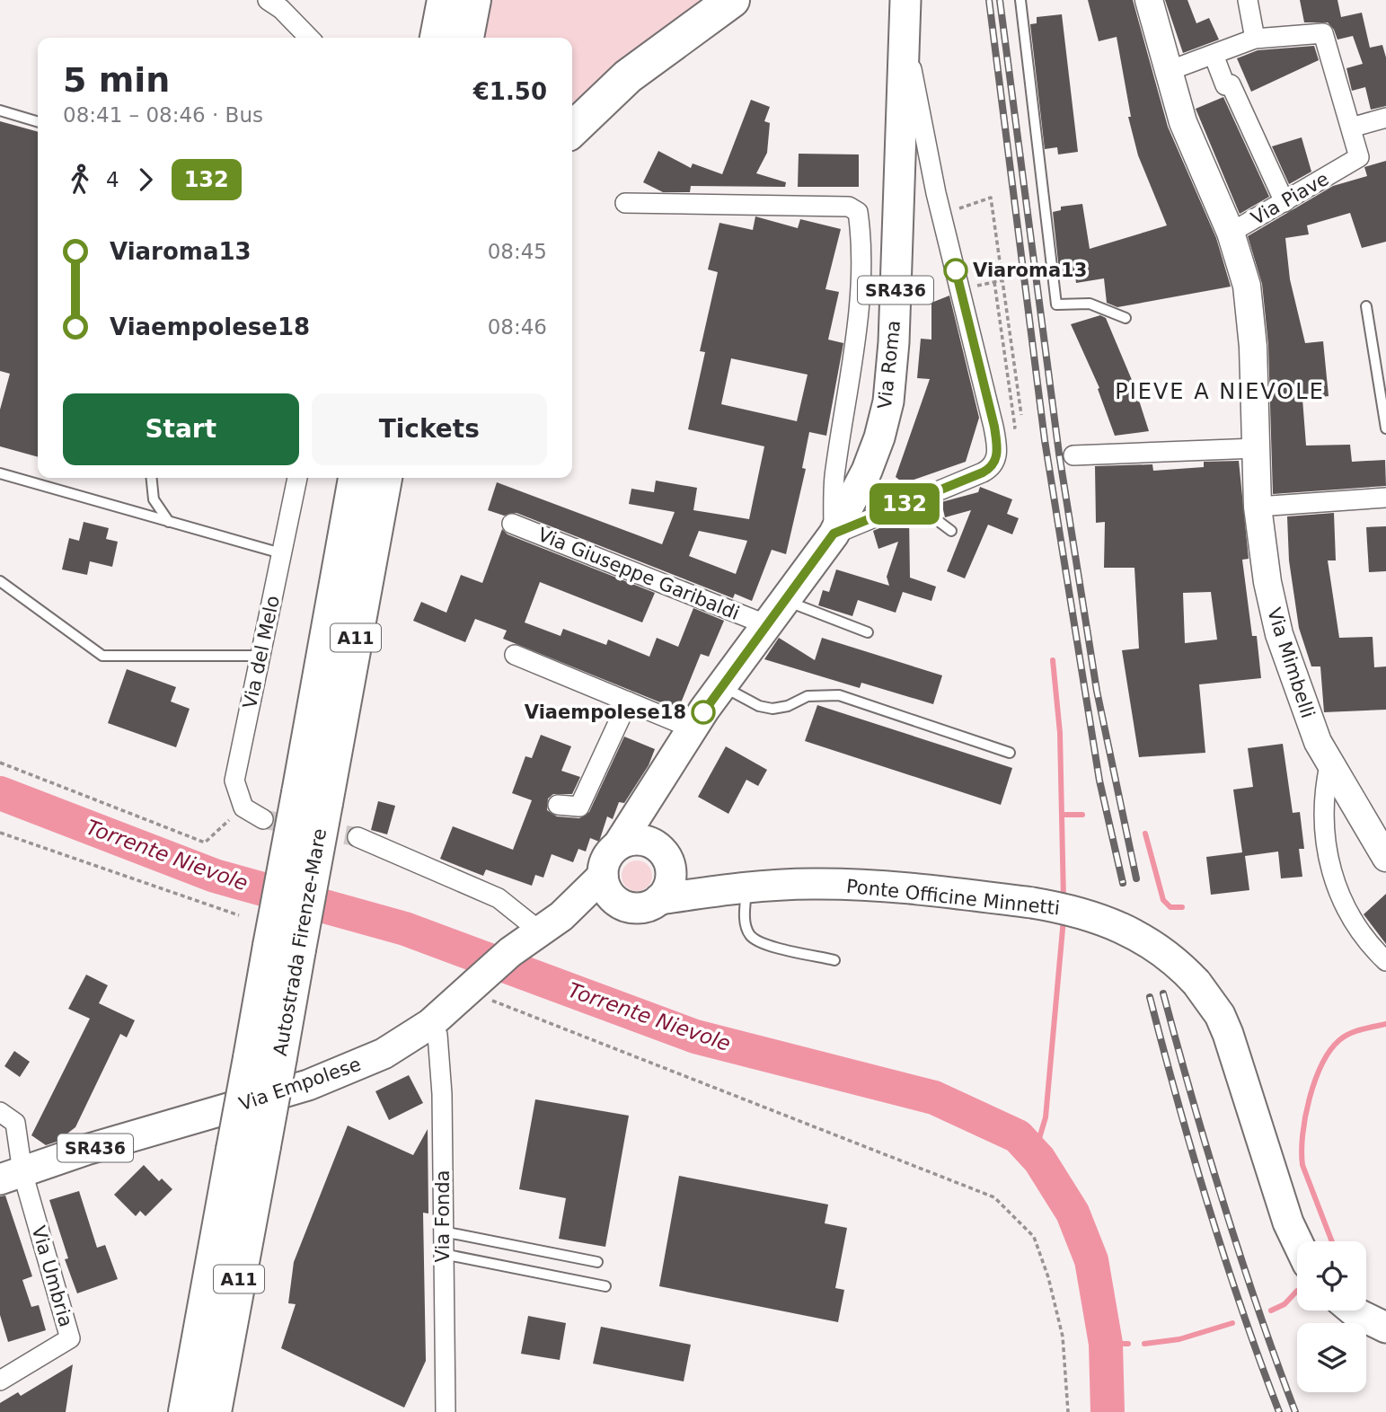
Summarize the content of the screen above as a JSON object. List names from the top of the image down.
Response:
{
  "streets": {
    "highway": ["A11", "Autostrada Firenze-Mare"],
    "main road": [
      "SR436",
      "Via Roma",
      "Via Mimbelli",
      "Ponte Officine Minnetti",
      "Via Empolese"
    ],
    "street": [
      "Via Piave",
      "Via Giuseppe Garibaldi",
      "Via del Melo",
      "Via Fonda",
      "Via Umbria"
    ]
  },
  "crossings": [
    ["Via Piave", "Via Mimbelli"],
    ["Via Roma", "Via Empolese"],
    ["Via Giuseppe Garibaldi", "Via Empolese"],
    ["Ponte Officine Minnetti", "Via Empolese"],
    ["Via Empolese", "Via Fonda"],
    ["Via Empolese", "Via Umbria"]
  ],
  "districts": ["PIEVE A NIEVOLE"],
  "water": ["Torrente Nievole"],
  "places": ["Viaroma13", "Viaempolese18"],
  "lines": ["bus line 132"],
  "page": {
    "on_map": "132",
    "heading": ["5 min", "08:41 – 08:46 · Bus", "€1.50"],
    "legs": ["4", "132"],
    "list": [
      {
        "name": "Viaroma13",
        "value": "08:45"
      },
      {
        "name": "Viaempolese18",
        "value": "08:46"
      }
    ],
    "buttons": ["Start", "Tickets"]
  }
}
